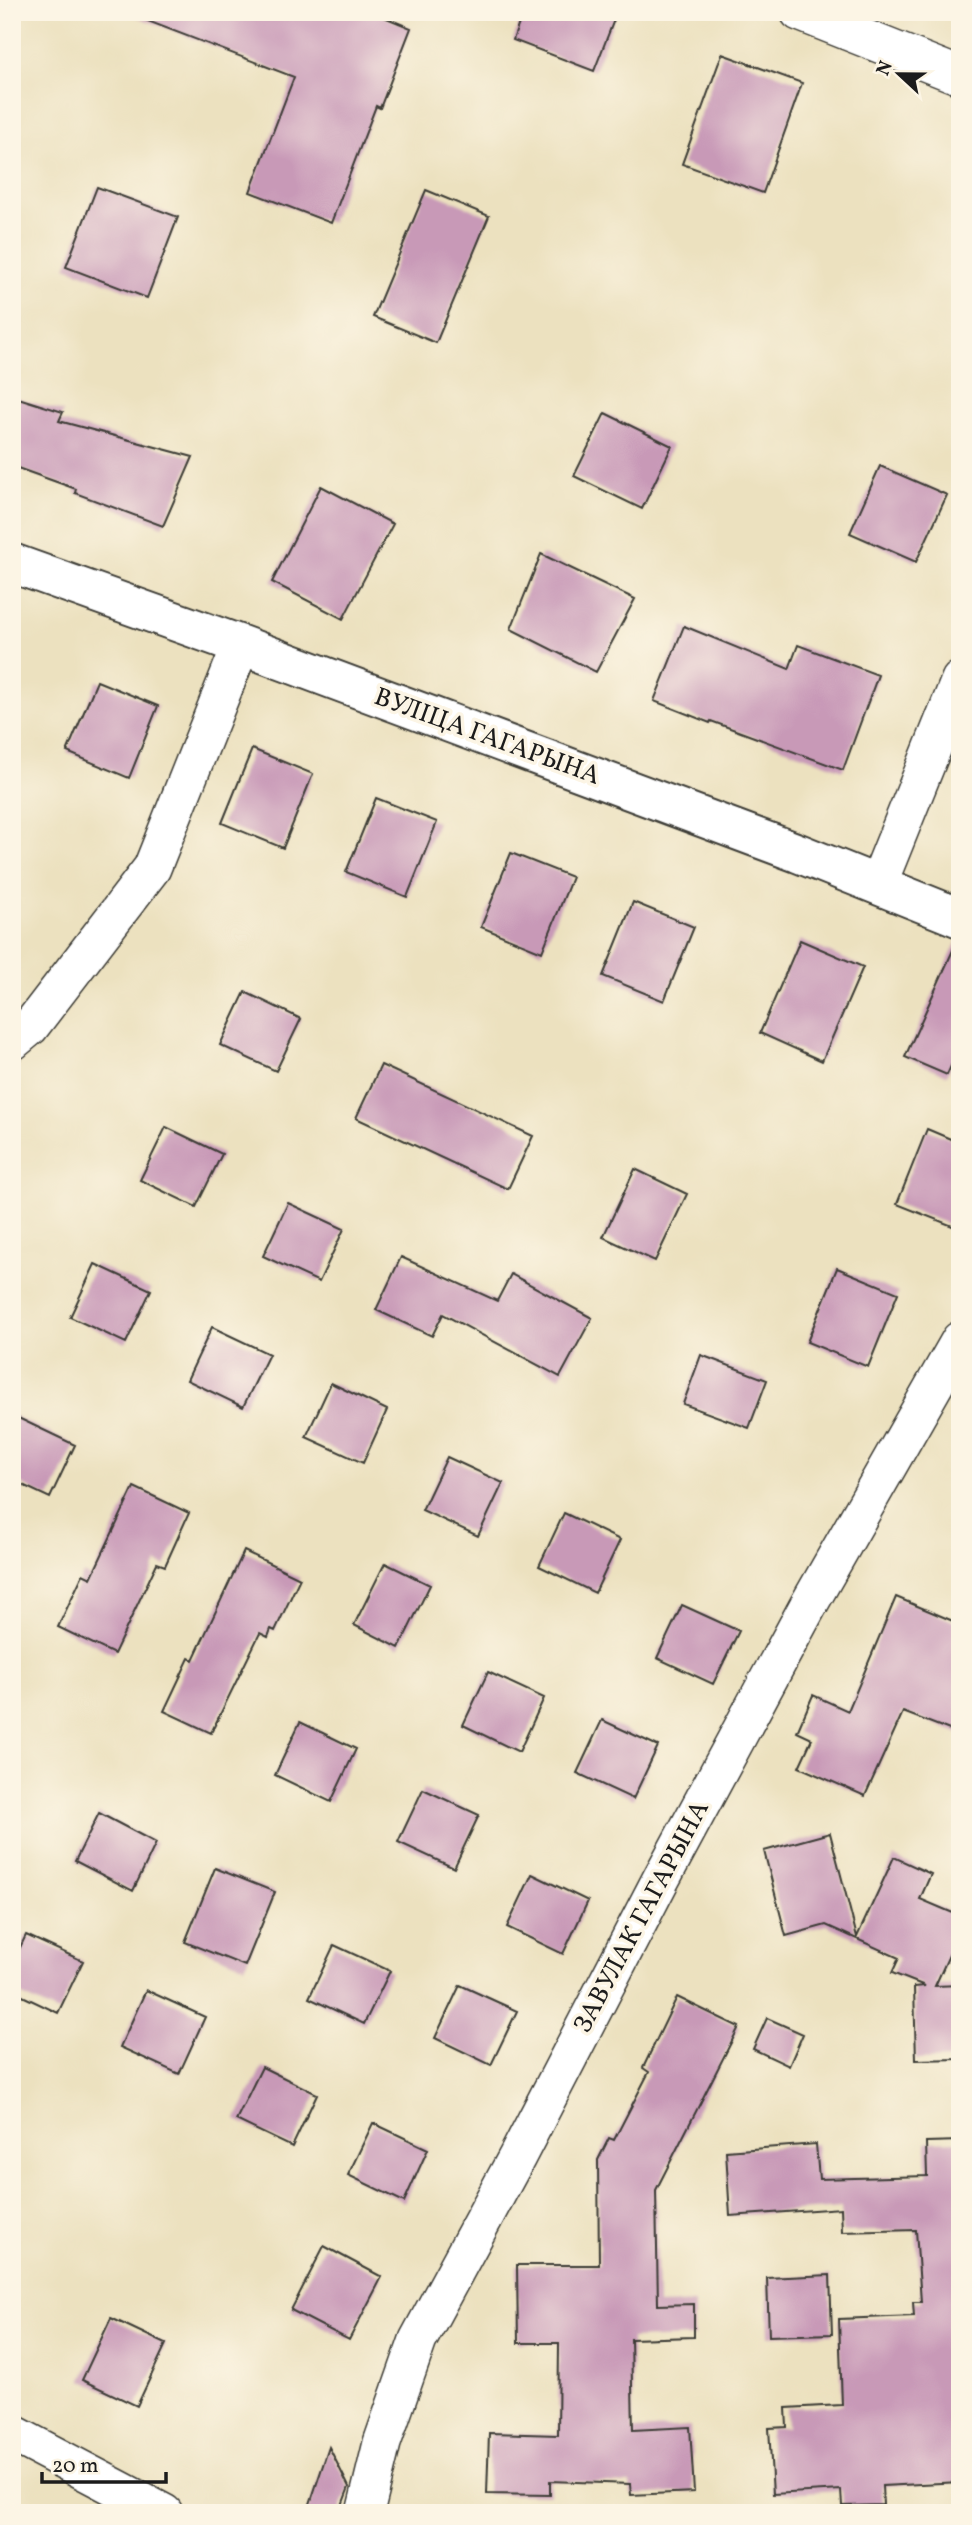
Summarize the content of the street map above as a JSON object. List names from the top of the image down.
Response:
{
  "streets": {
    "street": ["ВУЛІЦА ГАГАРЫНА", "ЗАВУЛАК ГАГАРЫНА"]
  },
  "scale_bar": "20 m",
  "north": "left"
}
